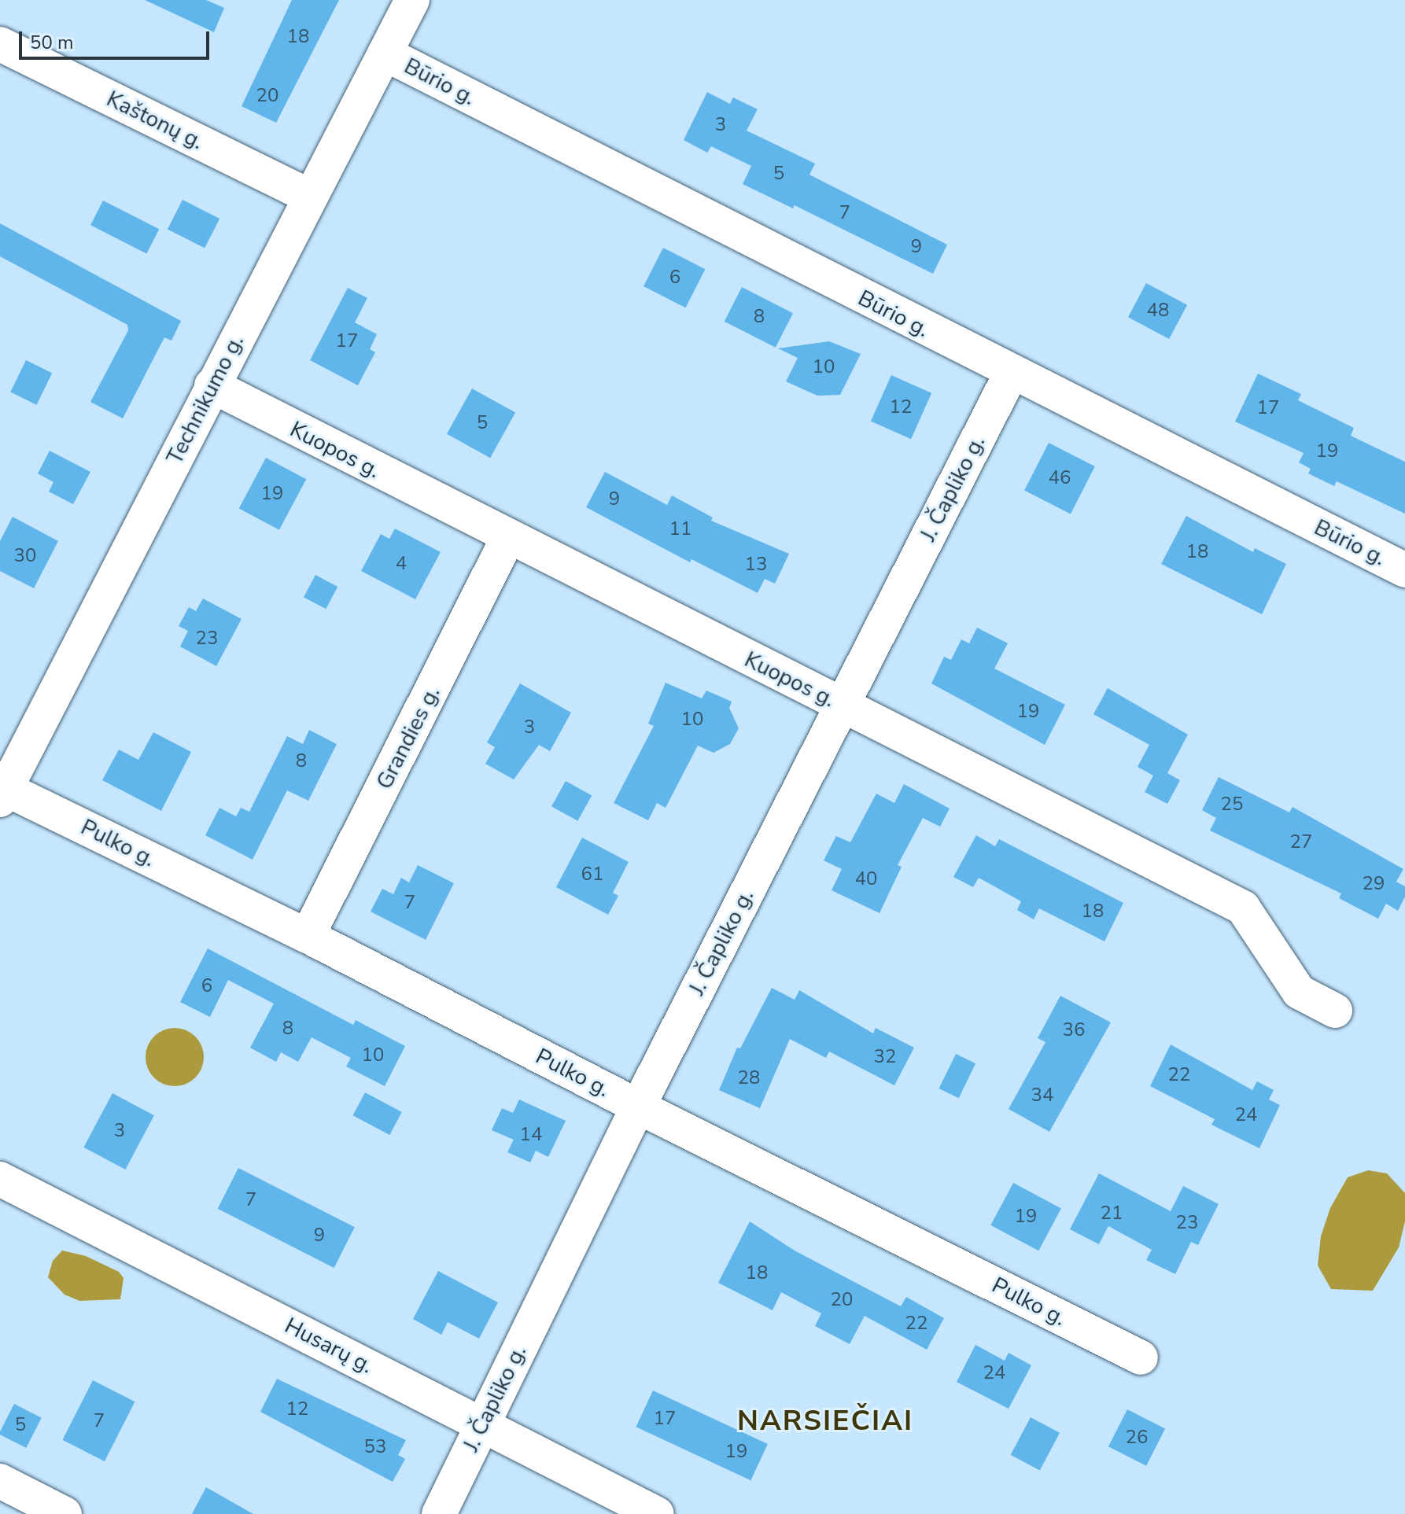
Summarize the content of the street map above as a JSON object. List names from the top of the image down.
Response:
{
  "streets": {
    "street": [
      "Būrio g.",
      "Kaštonų g.",
      "Technikumo g.",
      "Kuopos g.",
      "J. Čapliko g.",
      "Grandies g.",
      "Pulko g.",
      "Husarų g."
    ]
  },
  "crossings": [
    ["Būrio g.", "Technikumo g."],
    ["Būrio g.", "J. Čapliko g."],
    ["Kaštonų g.", "Technikumo g."],
    ["Technikumo g.", "Kuopos g."],
    ["Technikumo g.", "Pulko g."],
    ["Kuopos g.", "J. Čapliko g."],
    ["Kuopos g.", "Grandies g."],
    ["J. Čapliko g.", "Pulko g."],
    ["J. Čapliko g.", "Husarų g."],
    ["Grandies g.", "Pulko g."]
  ],
  "districts": ["NARSIEČIAI"],
  "house_numbers": [
    "18",
    "20",
    "3",
    "5",
    "7",
    "9",
    "6",
    "48",
    "8",
    "17",
    "10",
    "12",
    "17",
    "5",
    "19",
    "46",
    "19",
    "9",
    "11",
    "18",
    "30",
    "4",
    "13",
    "23",
    "19",
    "10",
    "3",
    "8",
    "25",
    "27",
    "61",
    "40",
    "29",
    "7",
    "18",
    "6",
    "8",
    "36",
    "10",
    "32",
    "22",
    "28",
    "34",
    "24",
    "3",
    "14",
    "7",
    "21",
    "19",
    "23",
    "9",
    "18",
    "20",
    "22",
    "24",
    "12",
    "17",
    "7",
    "5",
    "26",
    "53",
    "19"
  ],
  "scale_bar": "50 m"
}
